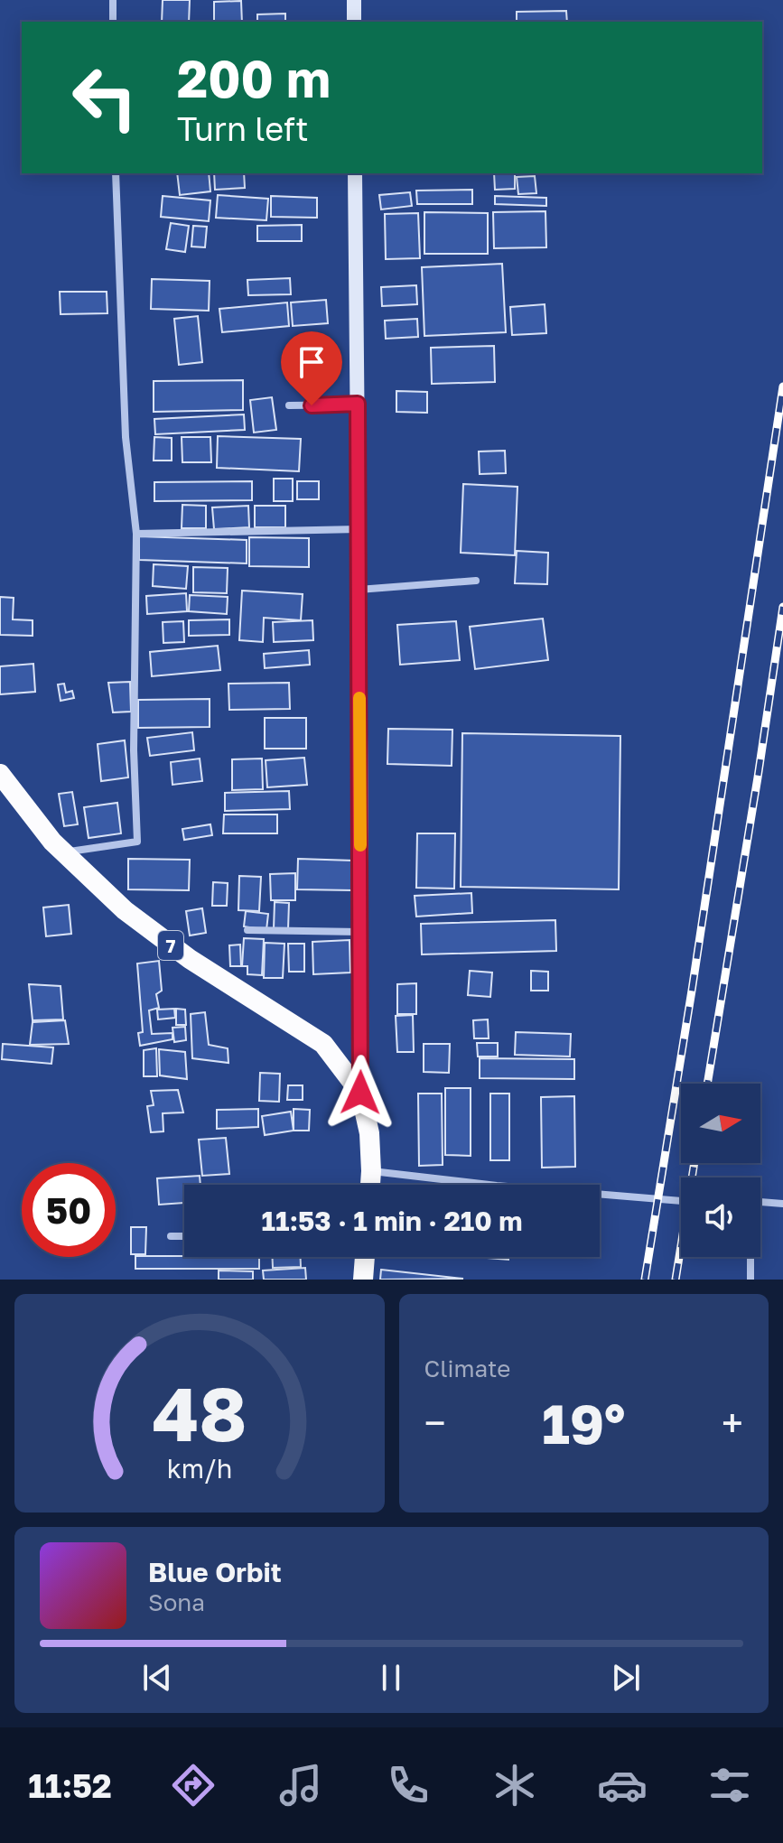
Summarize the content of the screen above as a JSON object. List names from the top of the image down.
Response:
{
  "streets": {
    "highway": ["7"]
  },
  "north": "right",
  "page": {
    "turn": ["200 m", "Turn left"],
    "limit": "50",
    "trip": "11:53 · 1 min · 210 m",
    "tile": "Climate",
    "heat": ["−", "19°", "+"],
    "song": ["Blue Orbit", "Sona"],
    "tabs": "11:52",
    "gauge": ["48", "km/h"]
  }
}
